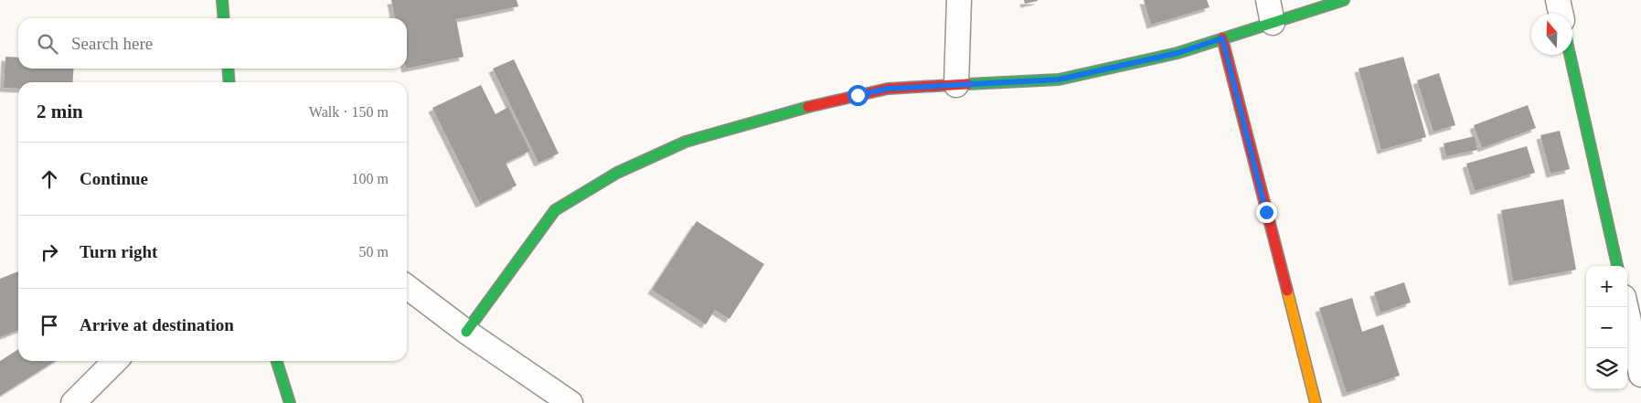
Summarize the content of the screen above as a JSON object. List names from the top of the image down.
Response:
{
  "north": "top",
  "page": {
    "search": "Search here",
    "heading": ["2 min", "Walk · 150 m"],
    "list": [
      ["Continue", "100 m"],
      ["Turn right", "50 m"],
      "Arrive at destination"
    ],
    "map_buttons": ["+", "−"]
  }
}
